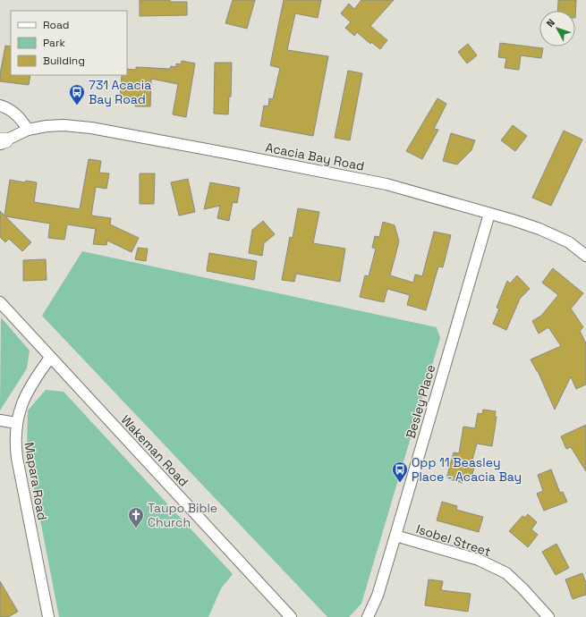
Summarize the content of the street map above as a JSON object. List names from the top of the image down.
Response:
{
  "streets": {
    "street": [
      "Acacia Bay Road",
      "Besley Place",
      "Wakeman Road",
      "Mapara Road",
      "Isobel Street"
    ]
  },
  "crossings": [
    ["Acacia Bay Road", "Besley Place"],
    ["Besley Place", "Isobel Street"],
    ["Wakeman Road", "Mapara Road"]
  ],
  "places": {
    "bus stop": ["731 Acacia Bay Road", "Opp 11 Beasley Place - Acacia Bay"],
    "church": ["Taupo Bible Church"]
  },
  "legend": ["Road", "Park", "Building"],
  "north": "top left"
}
